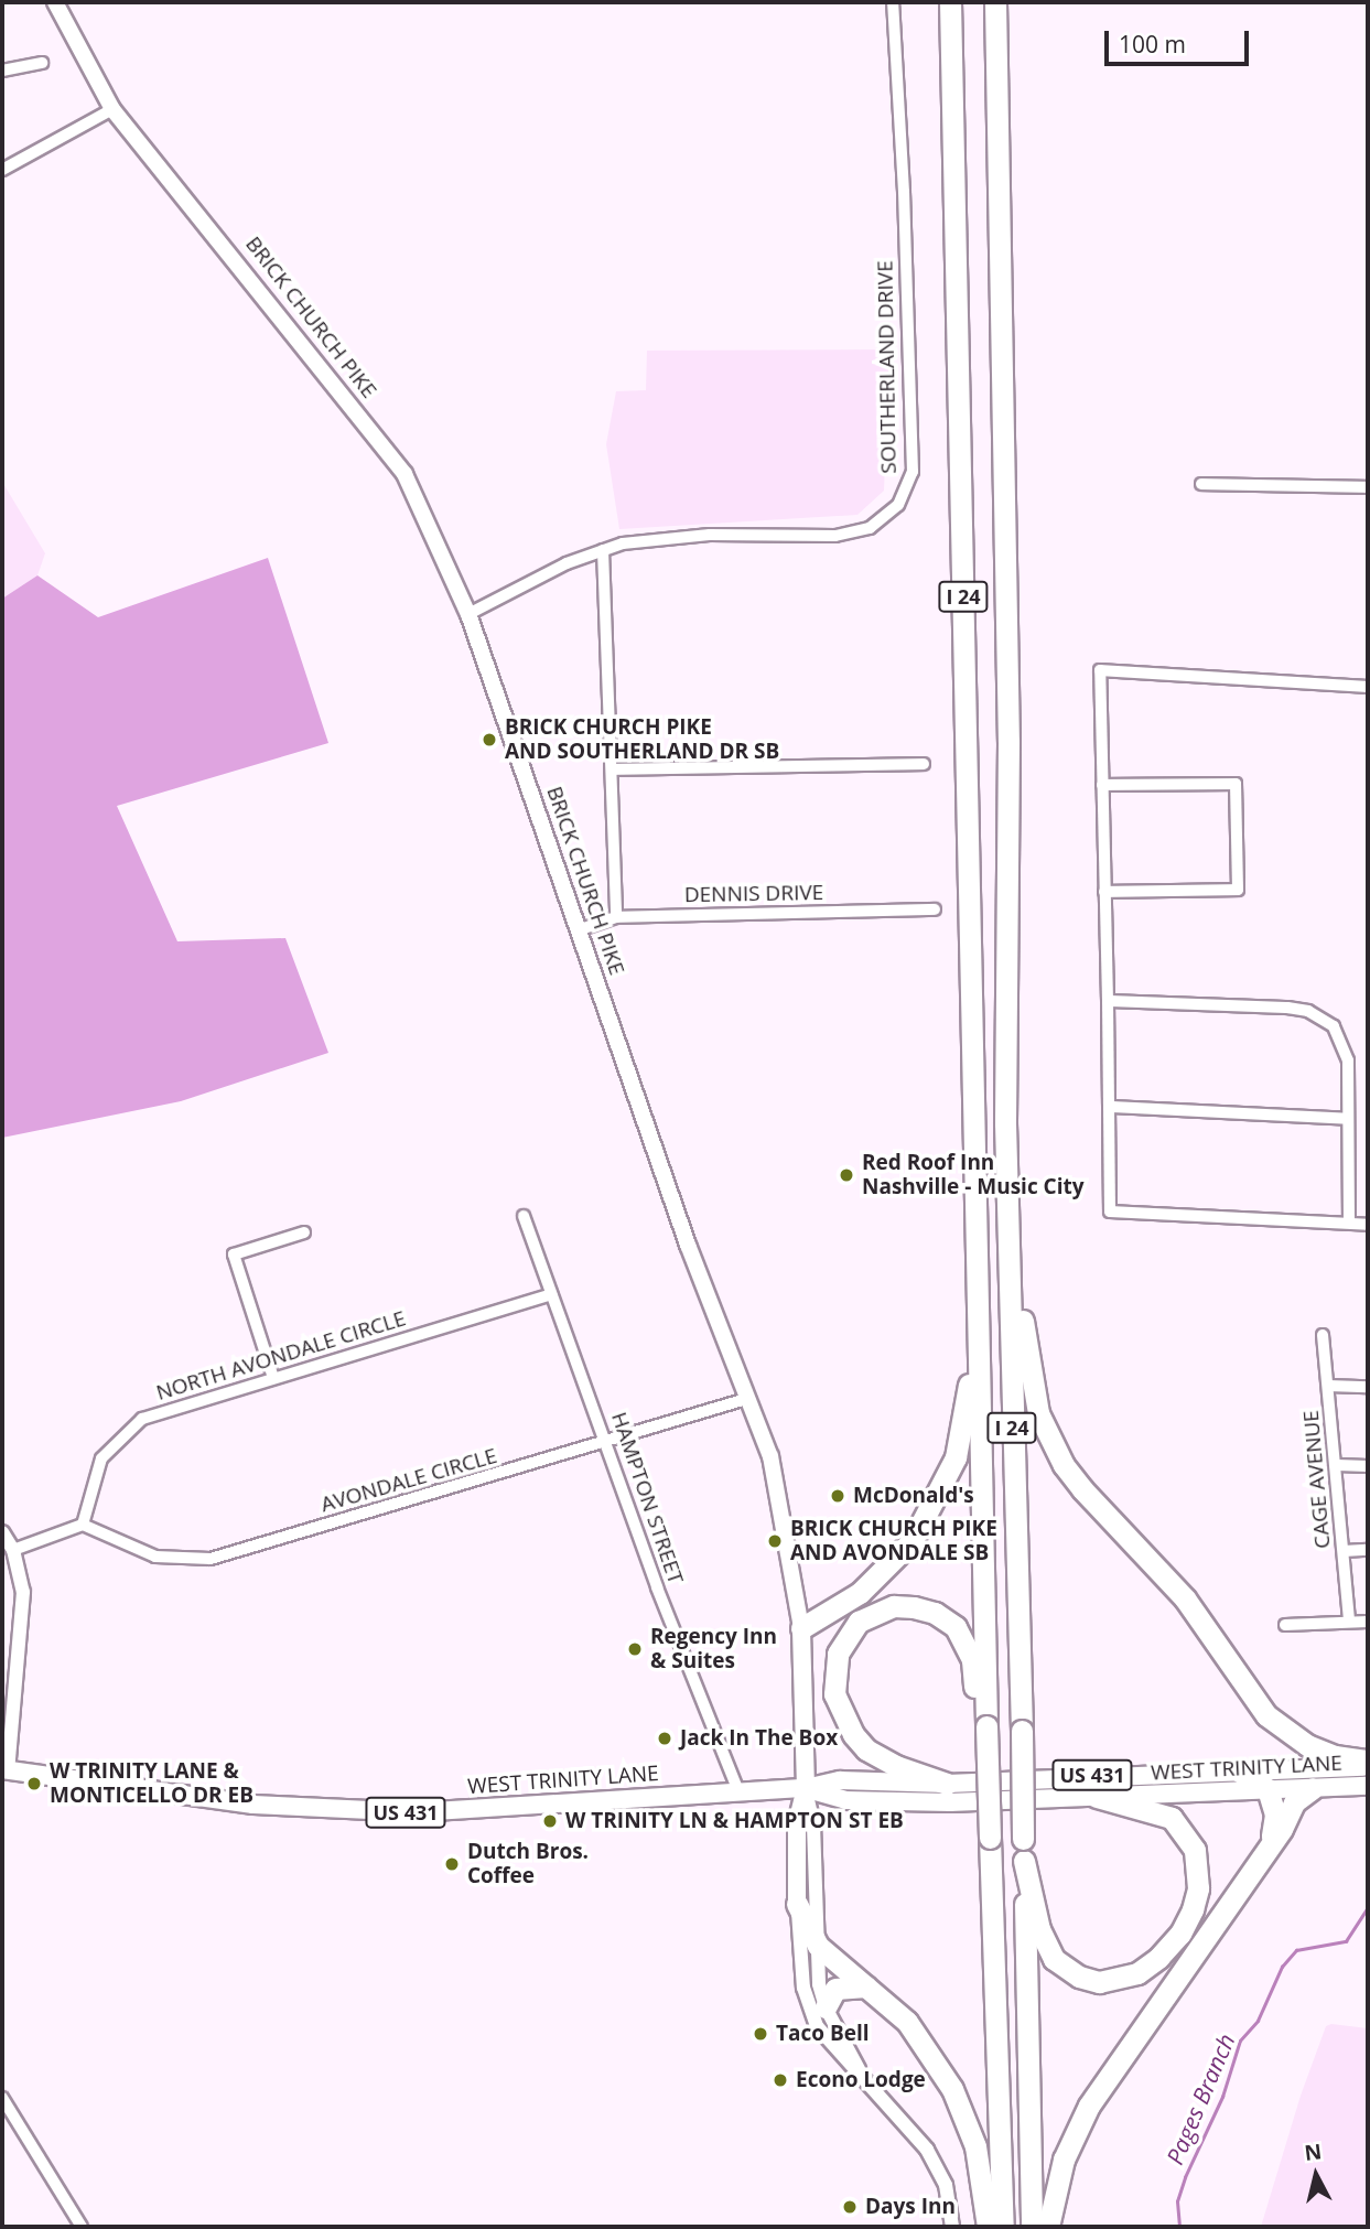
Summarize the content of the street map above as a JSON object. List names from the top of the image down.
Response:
{
  "streets": {
    "highway": ["I 24"],
    "main road": ["BRICK CHURCH PIKE", "WEST TRINITY LANE", "US 431"],
    "street": [
      "SOUTHERLAND DRIVE",
      "DENNIS DRIVE",
      "NORTH AVONDALE CIRCLE",
      "CAGE AVENUE",
      "AVONDALE CIRCLE",
      "HAMPTON STREET"
    ]
  },
  "crossings": [
    ["BRICK CHURCH PIKE", "SOUTHERLAND DRIVE"],
    ["BRICK CHURCH PIKE", "DENNIS DRIVE"],
    ["BRICK CHURCH PIKE", "AVONDALE CIRCLE"],
    ["BRICK CHURCH PIKE", "WEST TRINITY LANE"],
    ["NORTH AVONDALE CIRCLE", "AVONDALE CIRCLE"],
    ["NORTH AVONDALE CIRCLE", "HAMPTON STREET"],
    ["AVONDALE CIRCLE", "HAMPTON STREET"],
    ["HAMPTON STREET", "WEST TRINITY LANE"]
  ],
  "water": ["Pages Branch"],
  "places": [
    "BRICK CHURCH PIKE AND SOUTHERLAND DR SB",
    "Red Roof Inn Nashville - Music City",
    "McDonald's",
    "BRICK CHURCH PIKE AND AVONDALE SB",
    "Regency Inn & Suites",
    "Jack In The Box",
    "W TRINITY LANE & MONTICELLO DR EB",
    "W TRINITY LN & HAMPTON ST EB",
    "Dutch Bros. Coffee",
    "Taco Bell",
    "Econo Lodge",
    "Days Inn"
  ],
  "scale_bar": "100 m",
  "north": "top"
}
